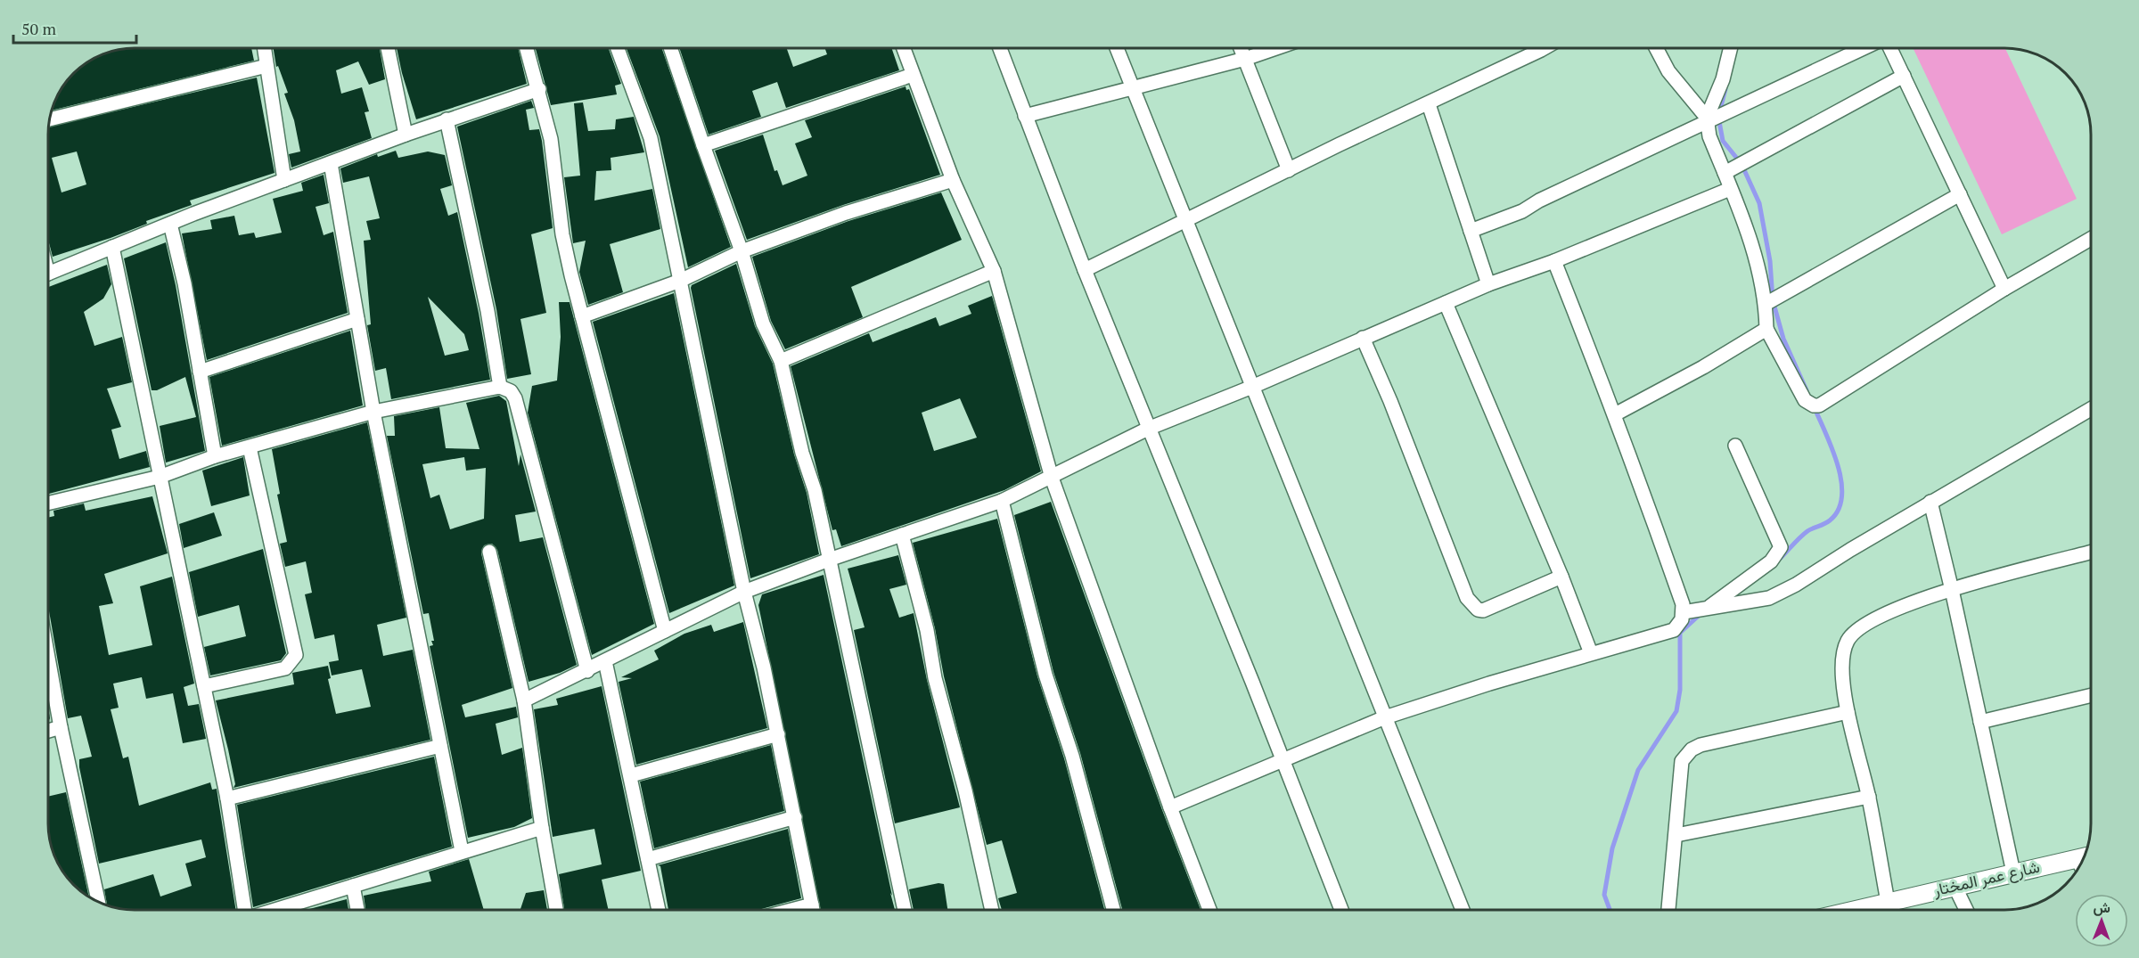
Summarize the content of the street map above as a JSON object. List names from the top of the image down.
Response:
{
  "streets": {
    "street": ["شارع عمر المختار"]
  },
  "scale_bar": "50 m",
  "north": "top"
}
